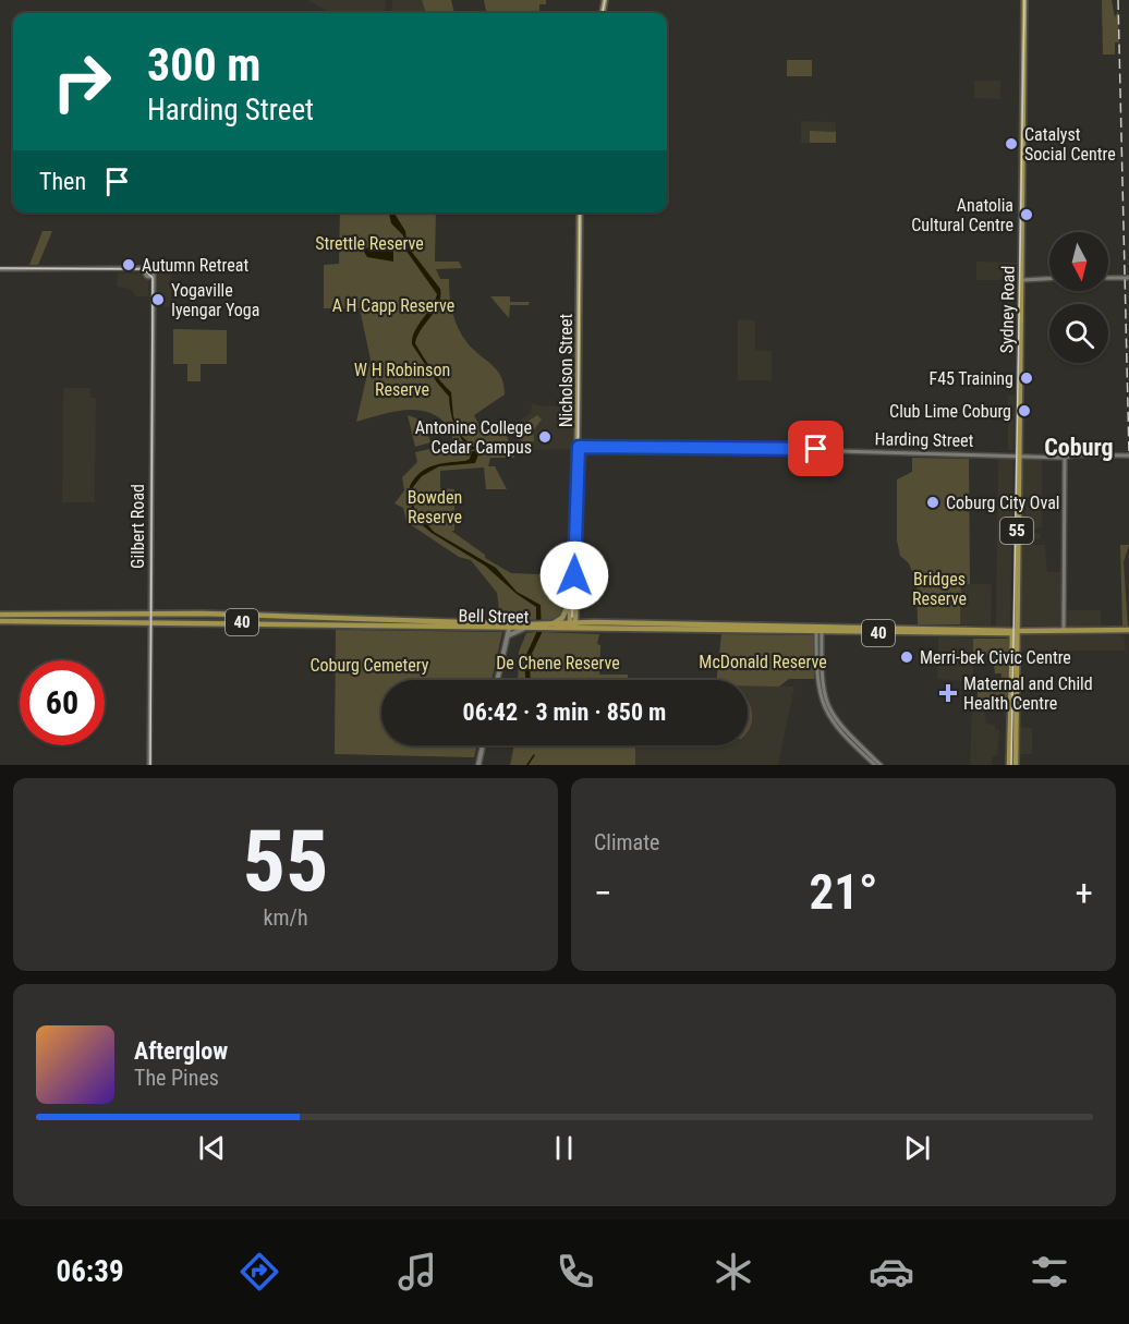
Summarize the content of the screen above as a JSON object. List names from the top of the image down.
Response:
{
  "streets": {
    "highway": [
      "Sydney Road",
      "55",
      "Bell Street",
      "40"
    ],
    "main road": ["Nicholson Street"],
    "street": ["Harding Street", "Gilbert Road"]
  },
  "crossings": [
    ["Sydney Road", "Harding Street"],
    ["Sydney Road", "Bell Street"],
    ["Nicholson Street", "Harding Street"],
    ["Nicholson Street", "Bell Street"],
    ["Gilbert Road", "Bell Street"]
  ],
  "districts": ["Coburg"],
  "parks": [
    "Strettle Reserve",
    "A H Capp Reserve",
    "W H Robinson Reserve",
    "Bowden Reserve",
    "Bridges Reserve",
    "McDonald Reserve",
    "De Chene Reserve",
    "Coburg Cemetery"
  ],
  "places": {
    "other": [
      "Catalyst Social Centre",
      "Anatolia Cultural Centre",
      "Autumn Retreat",
      "Yogaville Iyengar Yoga",
      "F45 Training",
      "Club Lime Coburg",
      "Antonine College Cedar Campus",
      "Coburg City Oval",
      "Merri-bek Civic Centre"
    ],
    "health": ["Maternal and Child Health Centre"]
  },
  "north": "bottom",
  "page": {
    "turn": ["300 m", "Harding Street"],
    "then": "Then",
    "limit": "60",
    "trip": "06:42 · 3 min · 850 m",
    "tile": [
      ["55", "km/h"],
      "Climate"
    ],
    "heat": ["−", "21°", "+"],
    "song": ["Afterglow", "The Pines"],
    "tabs": "06:39"
  }
}
